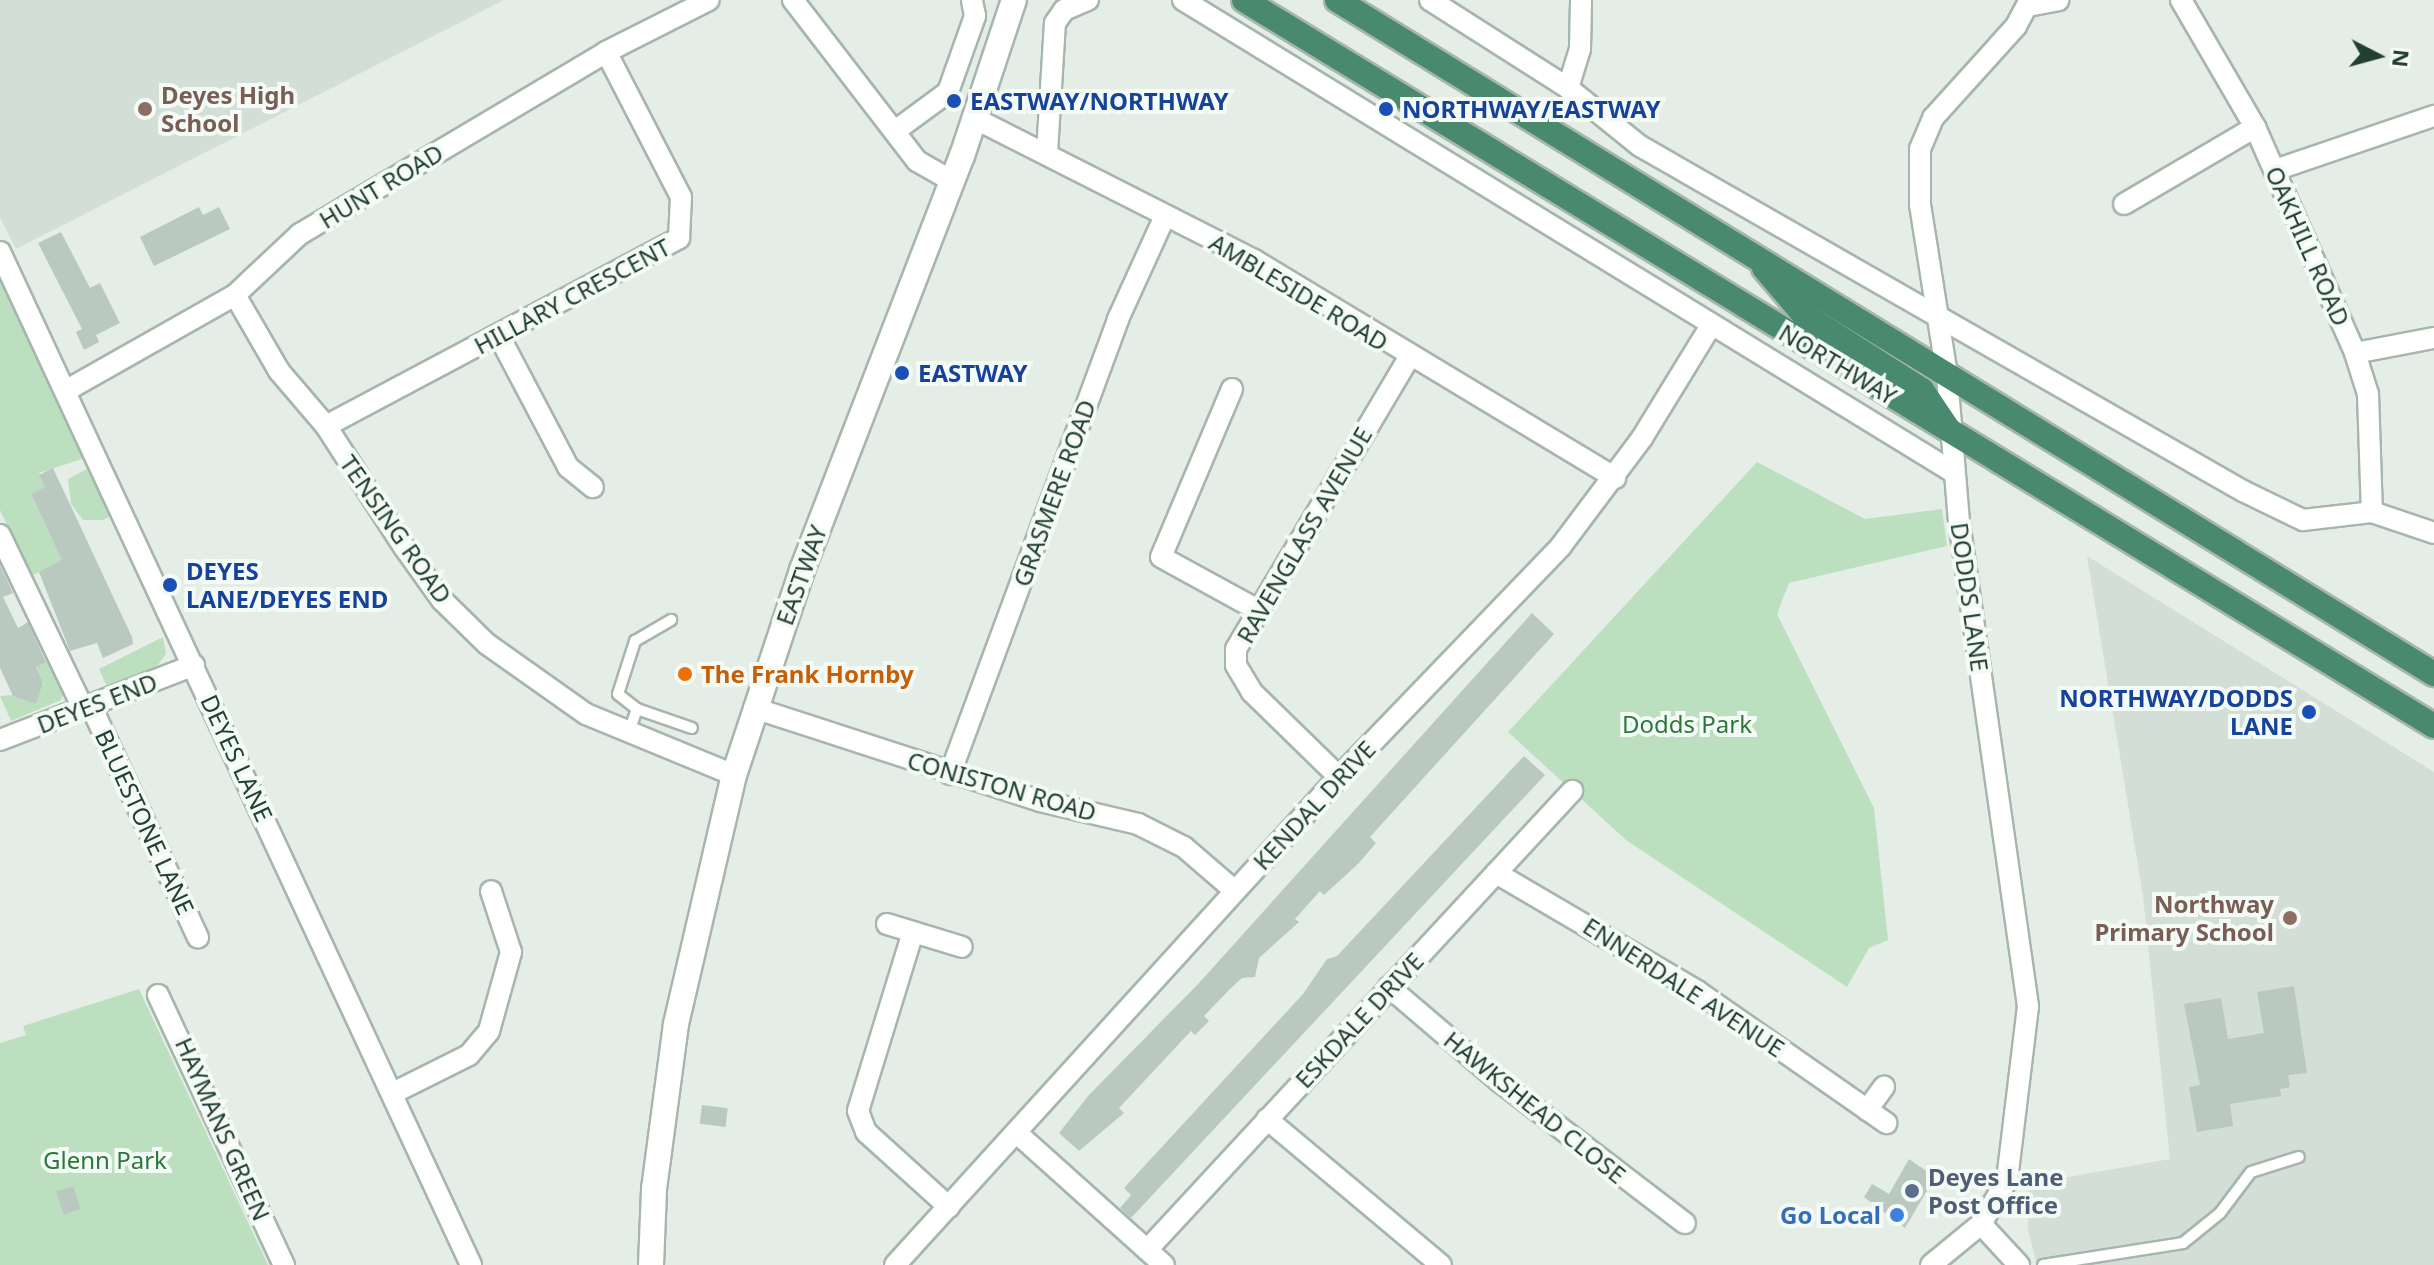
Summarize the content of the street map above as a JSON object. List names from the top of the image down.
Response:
{
  "streets": {
    "highway": ["NORTHWAY"],
    "street": [
      "HUNT ROAD",
      "OAKHILL ROAD",
      "AMBLESIDE ROAD",
      "HILLARY CRESCENT",
      "GRASMERE ROAD",
      "TENSING ROAD",
      "RAVENGLASS AVENUE",
      "EASTWAY",
      "DODDS LANE",
      "DEYES END",
      "DEYES LANE",
      "CONISTON ROAD",
      "KENDAL DRIVE",
      "BLUESTONE LANE",
      "ENNERDALE AVENUE",
      "ESKDALE DRIVE",
      "HAWKSHEAD CLOSE",
      "HAYMANS GREEN"
    ]
  },
  "crossings": [
    ["HUNT ROAD", "HILLARY CRESCENT"],
    ["HUNT ROAD", "TENSING ROAD"],
    ["HUNT ROAD", "DEYES LANE"],
    ["AMBLESIDE ROAD", "GRASMERE ROAD"],
    ["AMBLESIDE ROAD", "RAVENGLASS AVENUE"],
    ["AMBLESIDE ROAD", "EASTWAY"],
    ["AMBLESIDE ROAD", "KENDAL DRIVE"],
    ["HILLARY CRESCENT", "TENSING ROAD"],
    ["NORTHWAY", "DODDS LANE"],
    ["NORTHWAY", "KENDAL DRIVE"],
    ["GRASMERE ROAD", "CONISTON ROAD"],
    ["TENSING ROAD", "EASTWAY"],
    ["RAVENGLASS AVENUE", "KENDAL DRIVE"],
    ["EASTWAY", "CONISTON ROAD"],
    ["DEYES END", "DEYES LANE"],
    ["DEYES END", "BLUESTONE LANE"],
    ["CONISTON ROAD", "KENDAL DRIVE"],
    ["ENNERDALE AVENUE", "ESKDALE DRIVE"],
    ["ESKDALE DRIVE", "HAWKSHEAD CLOSE"]
  ],
  "parks": ["Dodds Park", "Glenn Park"],
  "places": [
    "EASTWAY/NORTHWAY",
    "Deyes High School",
    "NORTHWAY/EASTWAY",
    "EASTWAY",
    "DEYES LANE/DEYES END",
    "The Frank Hornby",
    "NORTHWAY/DODDS LANE",
    "Northway Primary School",
    "Deyes Lane Post Office",
    "Go Local"
  ],
  "north": "right"
}
